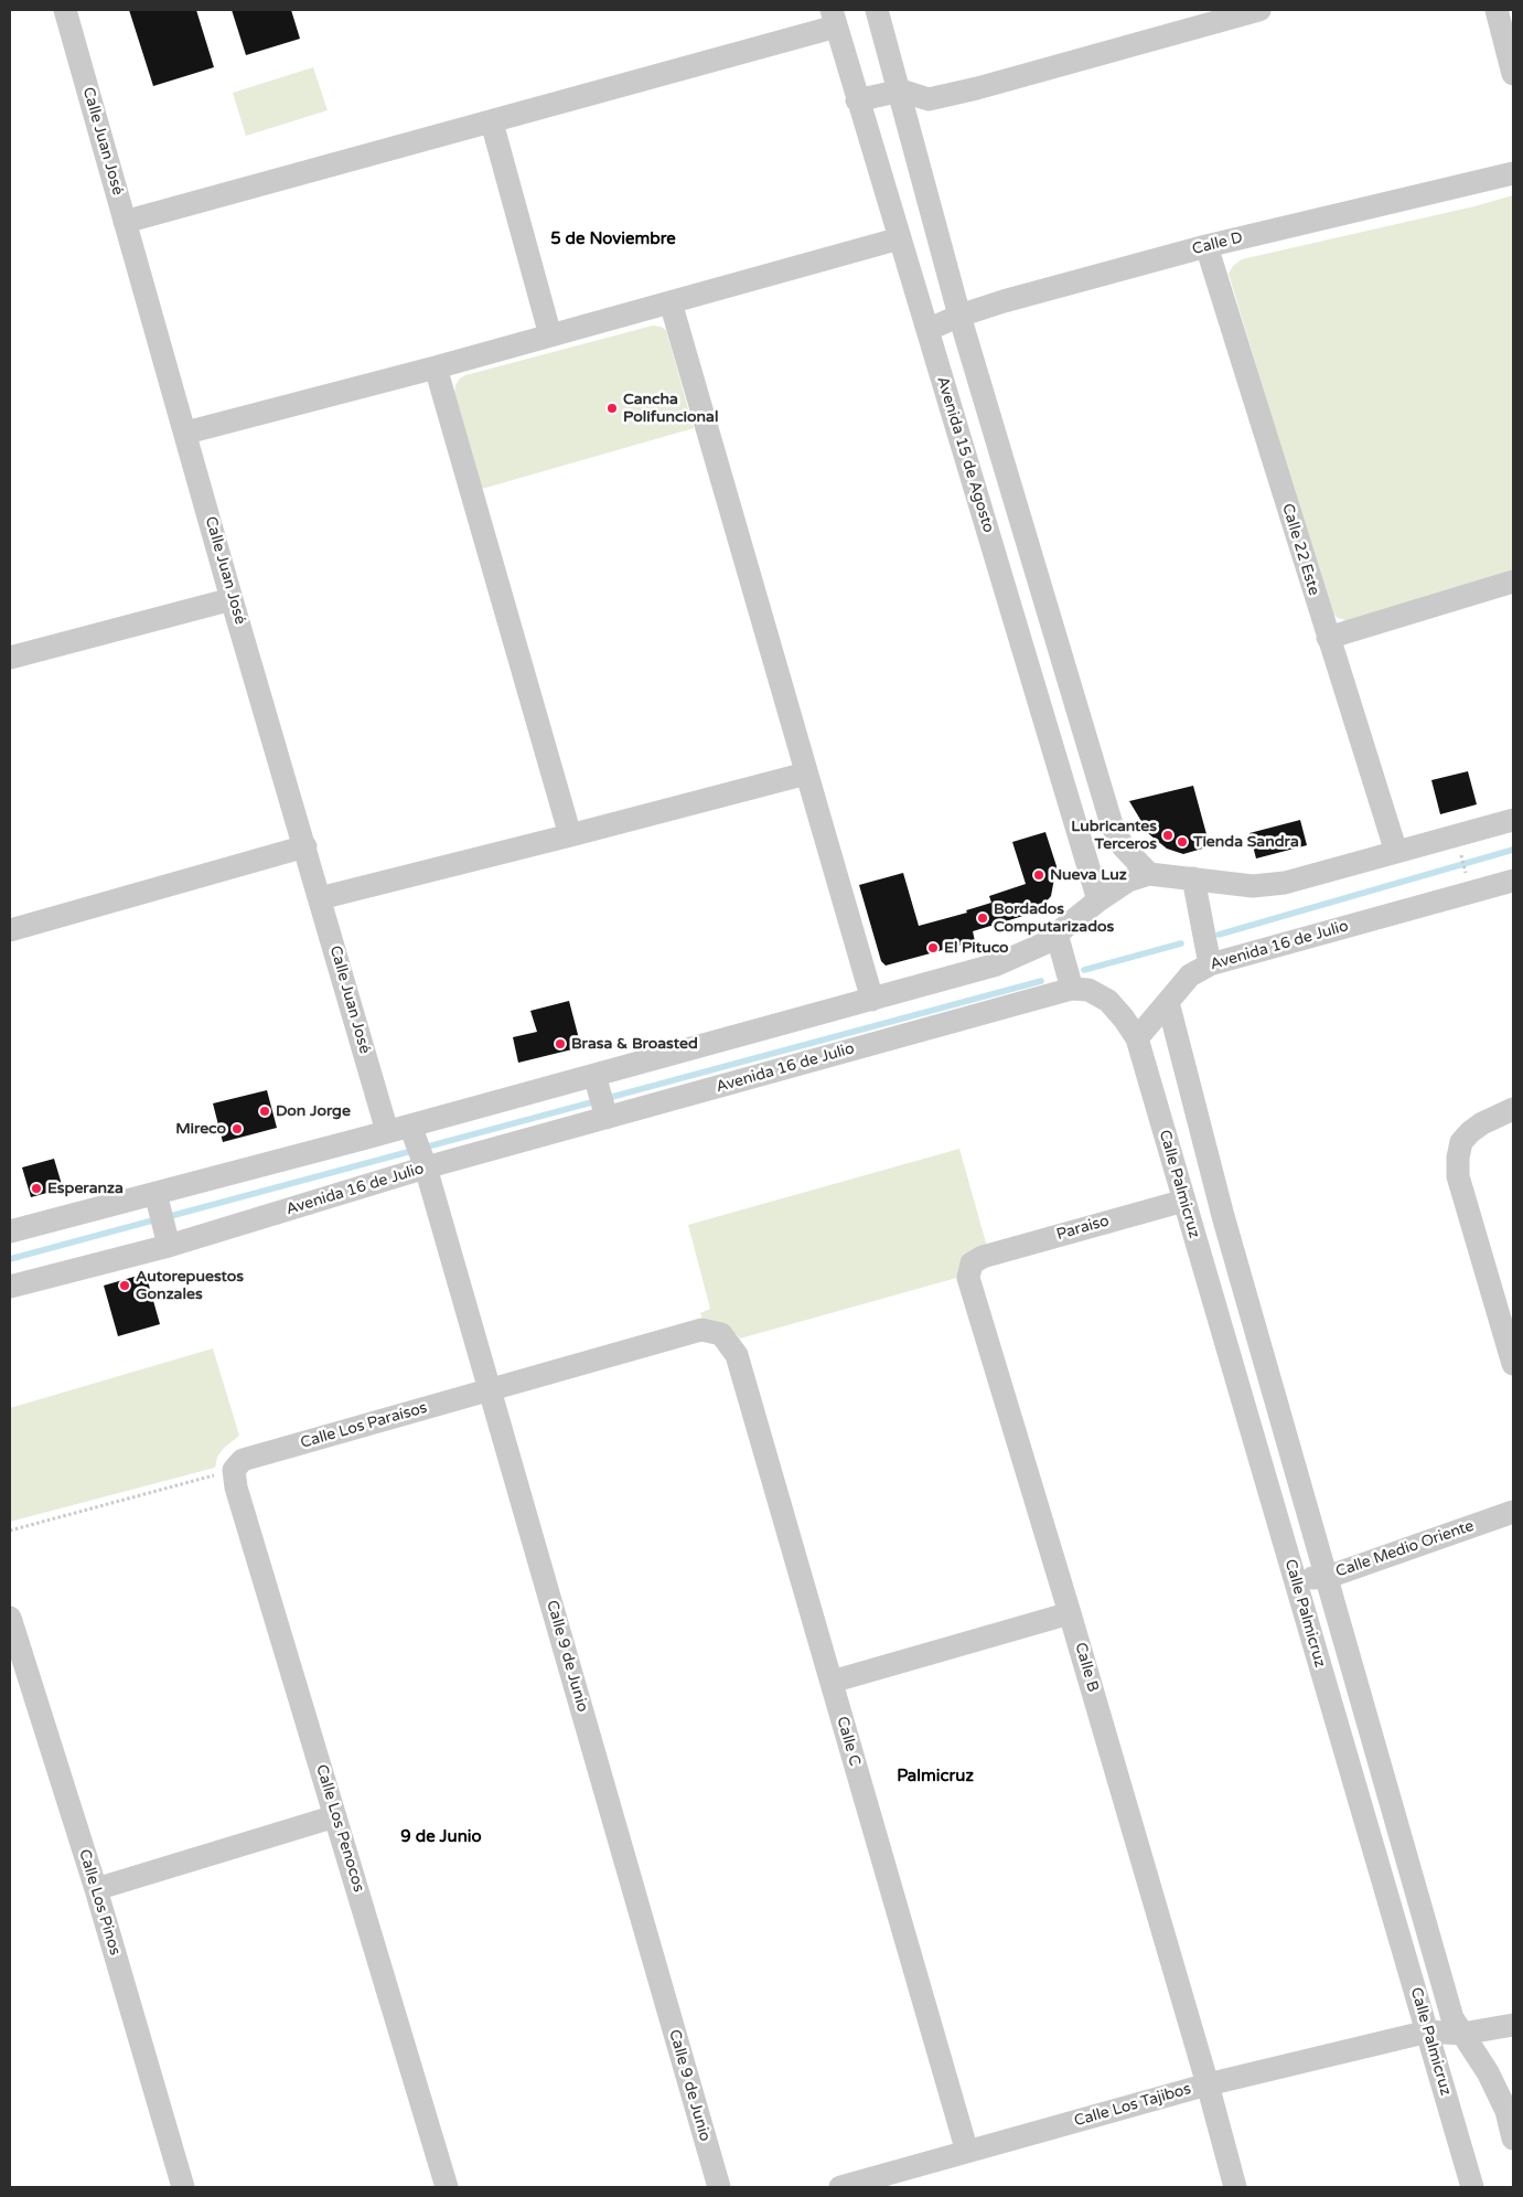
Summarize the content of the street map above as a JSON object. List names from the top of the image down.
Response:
{
  "streets": {
    "street": [
      "Calle Juan José",
      "Calle D",
      "Avenida 15 de Agosto",
      "Calle 22 Este",
      "Avenida 16 de Julio",
      "Calle Palmicruz",
      "Paraiso",
      "Calle Los Paraísos",
      "Calle Medio Oriente",
      "Calle 9 de Junio",
      "Calle B",
      "Calle C",
      "Calle Los Penocos",
      "Calle Los Pinos",
      "Calle Los Tajibos"
    ]
  },
  "crossings": [
    ["Calle Juan José", "Avenida 16 de Julio"],
    ["Calle D", "Avenida 15 de Agosto"],
    ["Calle D", "Calle 22 Este"],
    ["Avenida 15 de Agosto", "Avenida 16 de Julio"],
    ["Calle 22 Este", "Avenida 16 de Julio"],
    ["Avenida 16 de Julio", "Calle Palmicruz"],
    ["Avenida 16 de Julio", "Calle 9 de Junio"],
    ["Calle Palmicruz", "Paraiso"],
    ["Calle Palmicruz", "Calle Medio Oriente"],
    ["Calle Palmicruz", "Calle Los Tajibos"],
    ["Paraiso", "Calle B"],
    ["Calle Los Paraísos", "Calle 9 de Junio"],
    ["Calle Los Paraísos", "Calle C"],
    ["Calle Los Paraísos", "Calle Los Penocos"],
    ["Calle B", "Calle Los Tajibos"],
    ["Calle C", "Calle Los Tajibos"]
  ],
  "districts": ["5 de Noviembre", "Palmicruz", "9 de Junio"],
  "places": [
    "Cancha Polifuncional",
    "Lubricantes Terceros",
    "Tienda Sandra",
    "Nueva Luz",
    "Bordados Computarizados",
    "El Pituco",
    "Brasa & Broasted",
    "Don Jorge",
    "Mireco",
    "Esperanza",
    "Autorepuestos Gonzales"
  ]
}
